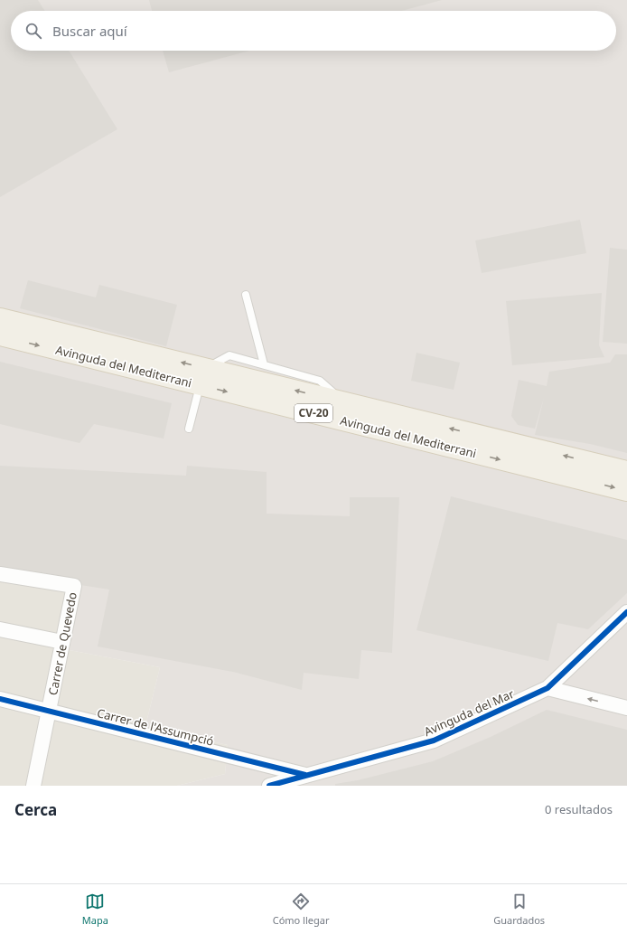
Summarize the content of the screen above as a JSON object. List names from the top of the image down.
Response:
{
  "streets": {
    "main road": ["Avinguda del Mediterrani", "CV-20"],
    "street": ["Carrer de Quevedo", "Avinguda del Mar", "Carrer de l'Assumpció"]
  },
  "crossings": [
    ["Carrer de Quevedo", "Carrer de l'Assumpció"],
    ["Avinguda del Mar", "Carrer de l'Assumpció"]
  ],
  "page": {
    "search": "Buscar aquí",
    "heading": ["Cerca", "0 resultados"],
    "nav": ["Mapa", "Cómo llegar", "Guardados"]
  }
}
